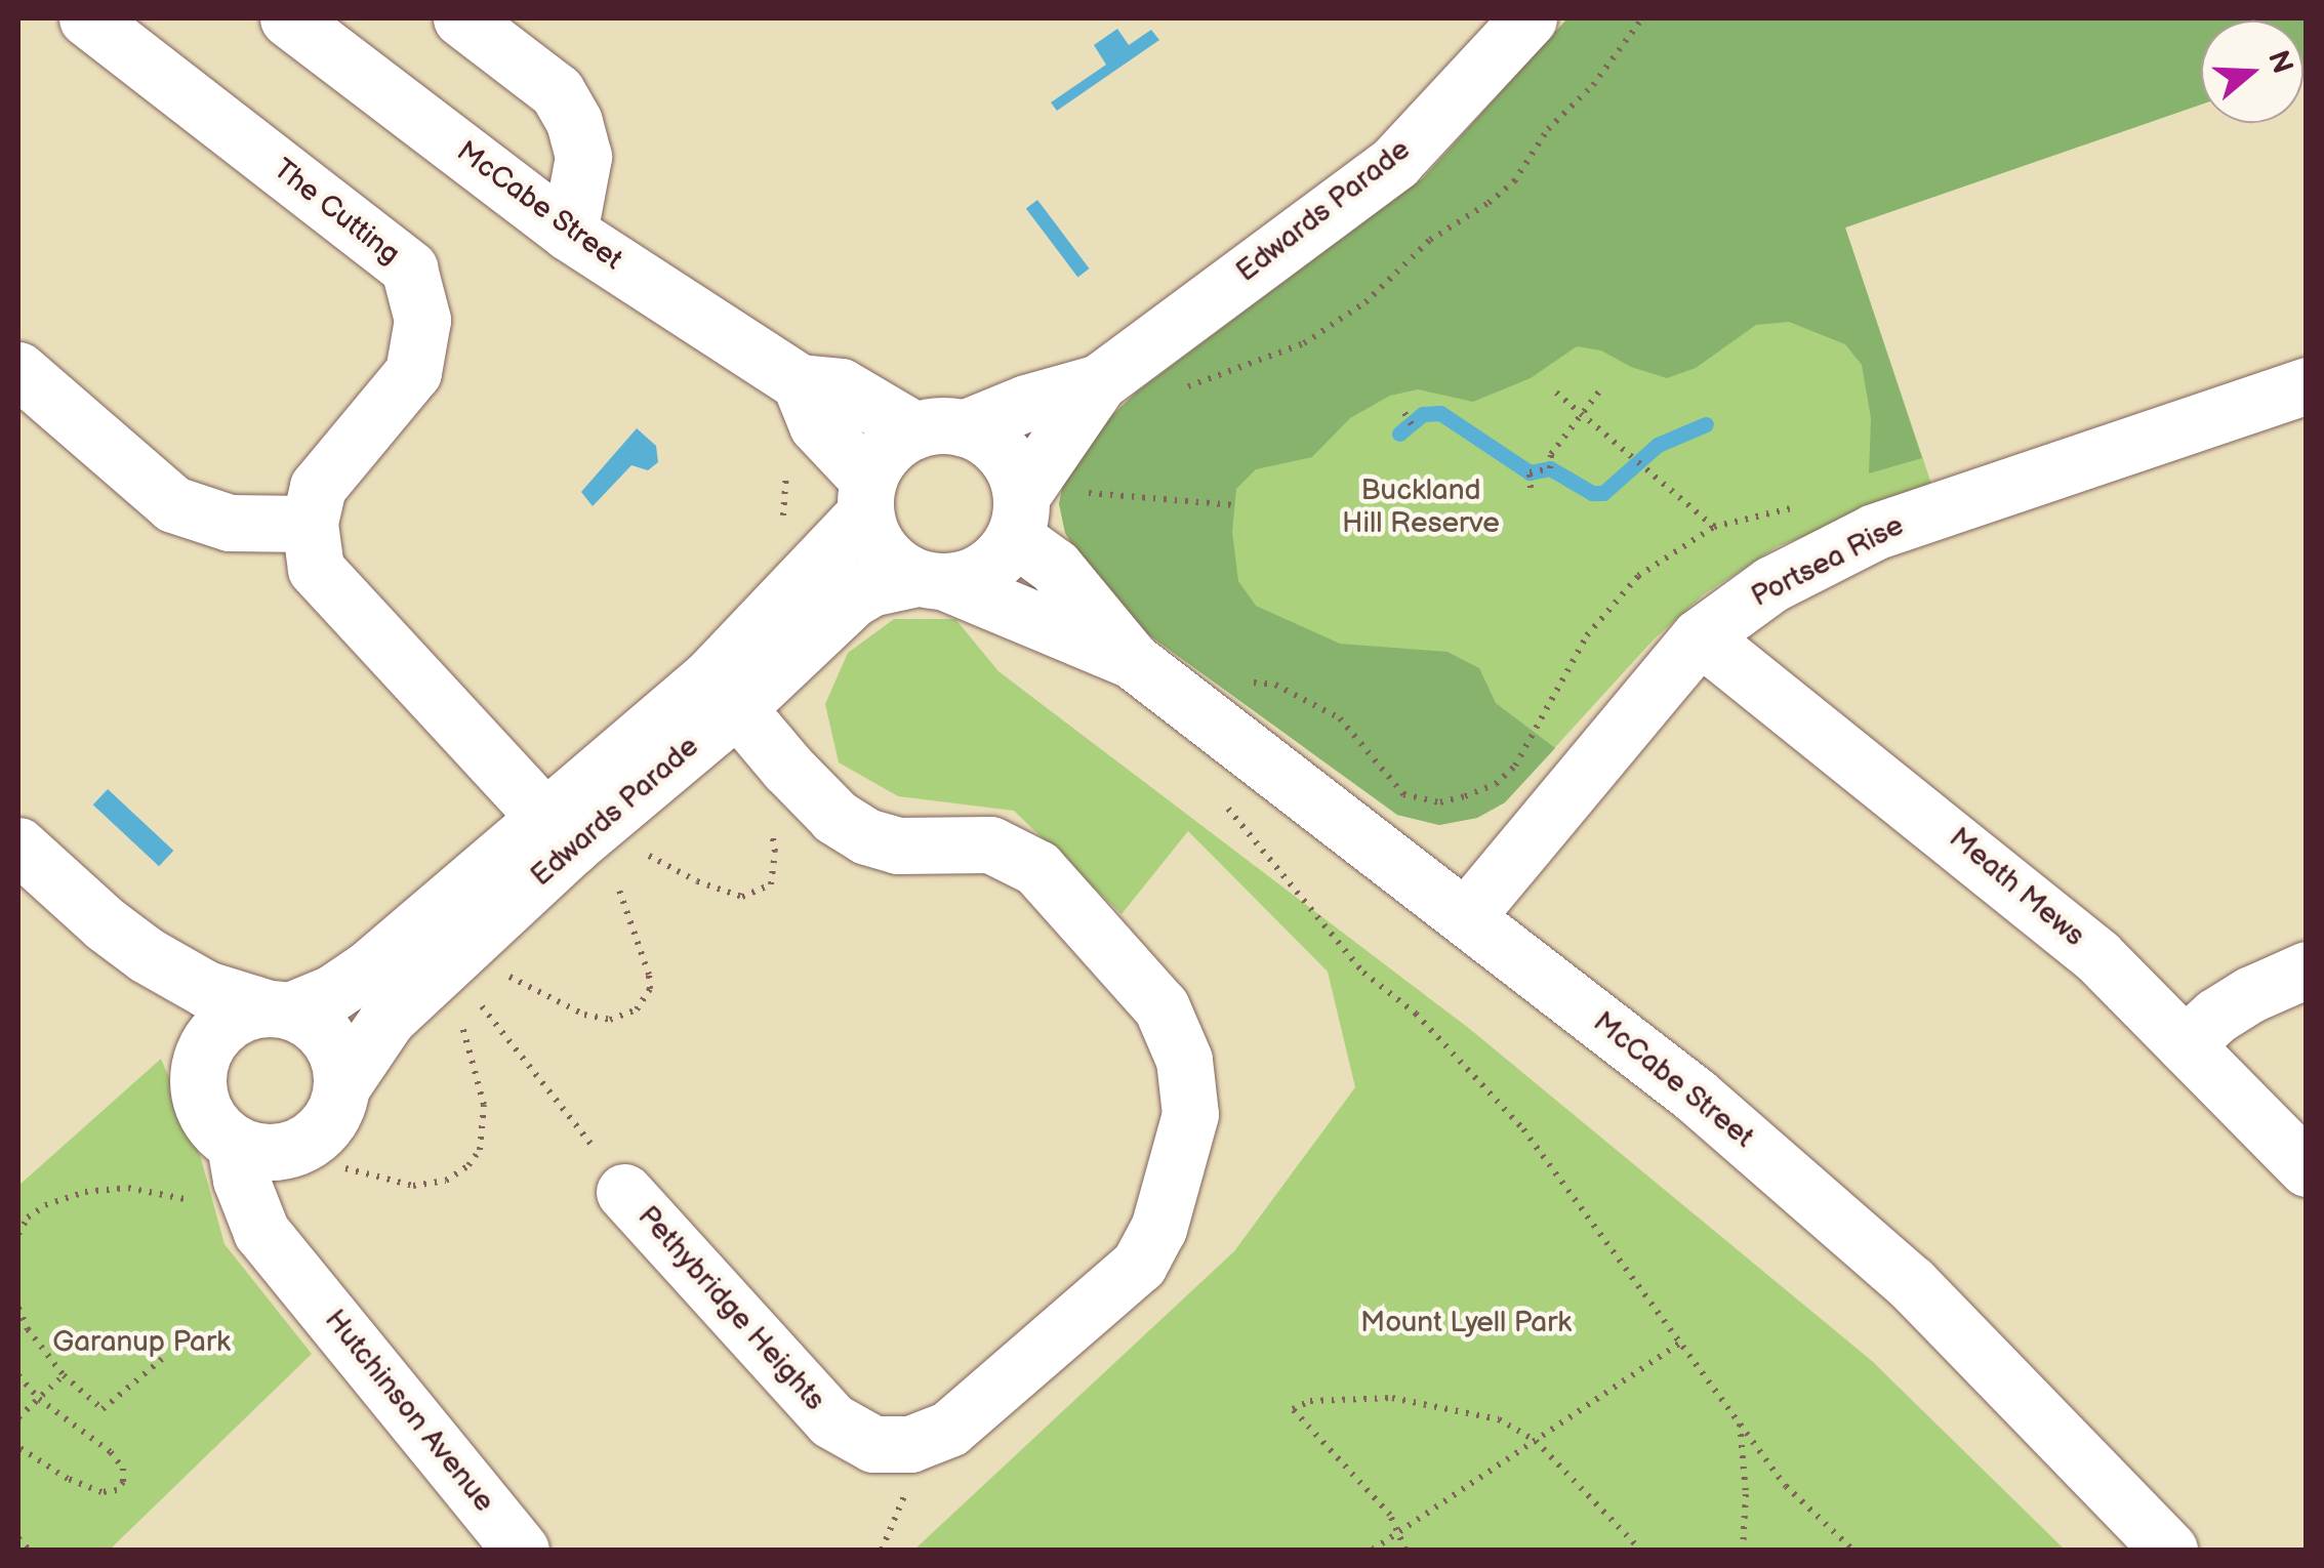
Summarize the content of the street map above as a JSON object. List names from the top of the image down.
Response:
{
  "streets": {
    "street": [
      "McCabe Street",
      "Edwards Parade",
      "The Cutting",
      "Portsea Rise",
      "Meath Mews",
      "Pethybridge Heights",
      "Hutchinson Avenue"
    ]
  },
  "crossings": [
    ["McCabe Street", "Edwards Parade"],
    ["McCabe Street", "Portsea Rise"],
    ["Edwards Parade", "Pethybridge Heights"],
    ["Edwards Parade", "Hutchinson Avenue"],
    ["Portsea Rise", "Meath Mews"]
  ],
  "parks": ["Buckland Hill Reserve", "Mount Lyell Park", "Garanup Park"],
  "north": "right"
}
